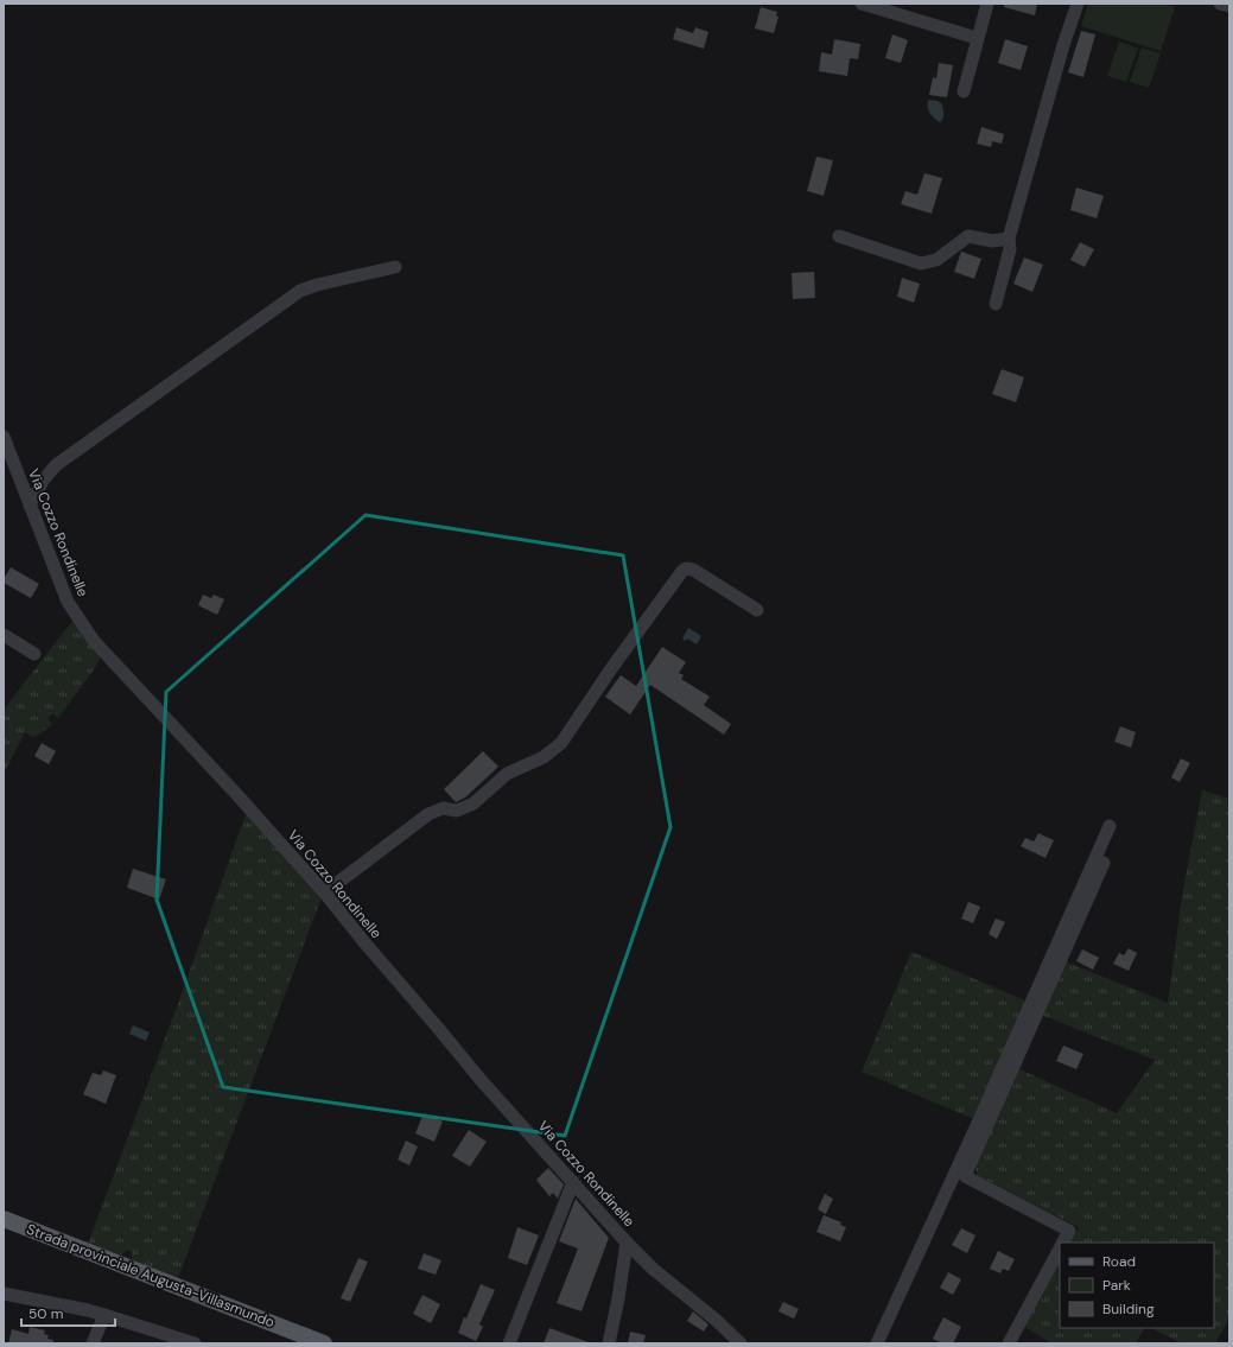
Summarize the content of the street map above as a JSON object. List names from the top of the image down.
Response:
{
  "streets": {
    "main road": ["Strada provinciale Augusta-Villasmundo"],
    "street": ["Via Cozzo Rondinelle"]
  },
  "legend": ["Road", "Park", "Building"],
  "scale_bar": "50 m"
}
